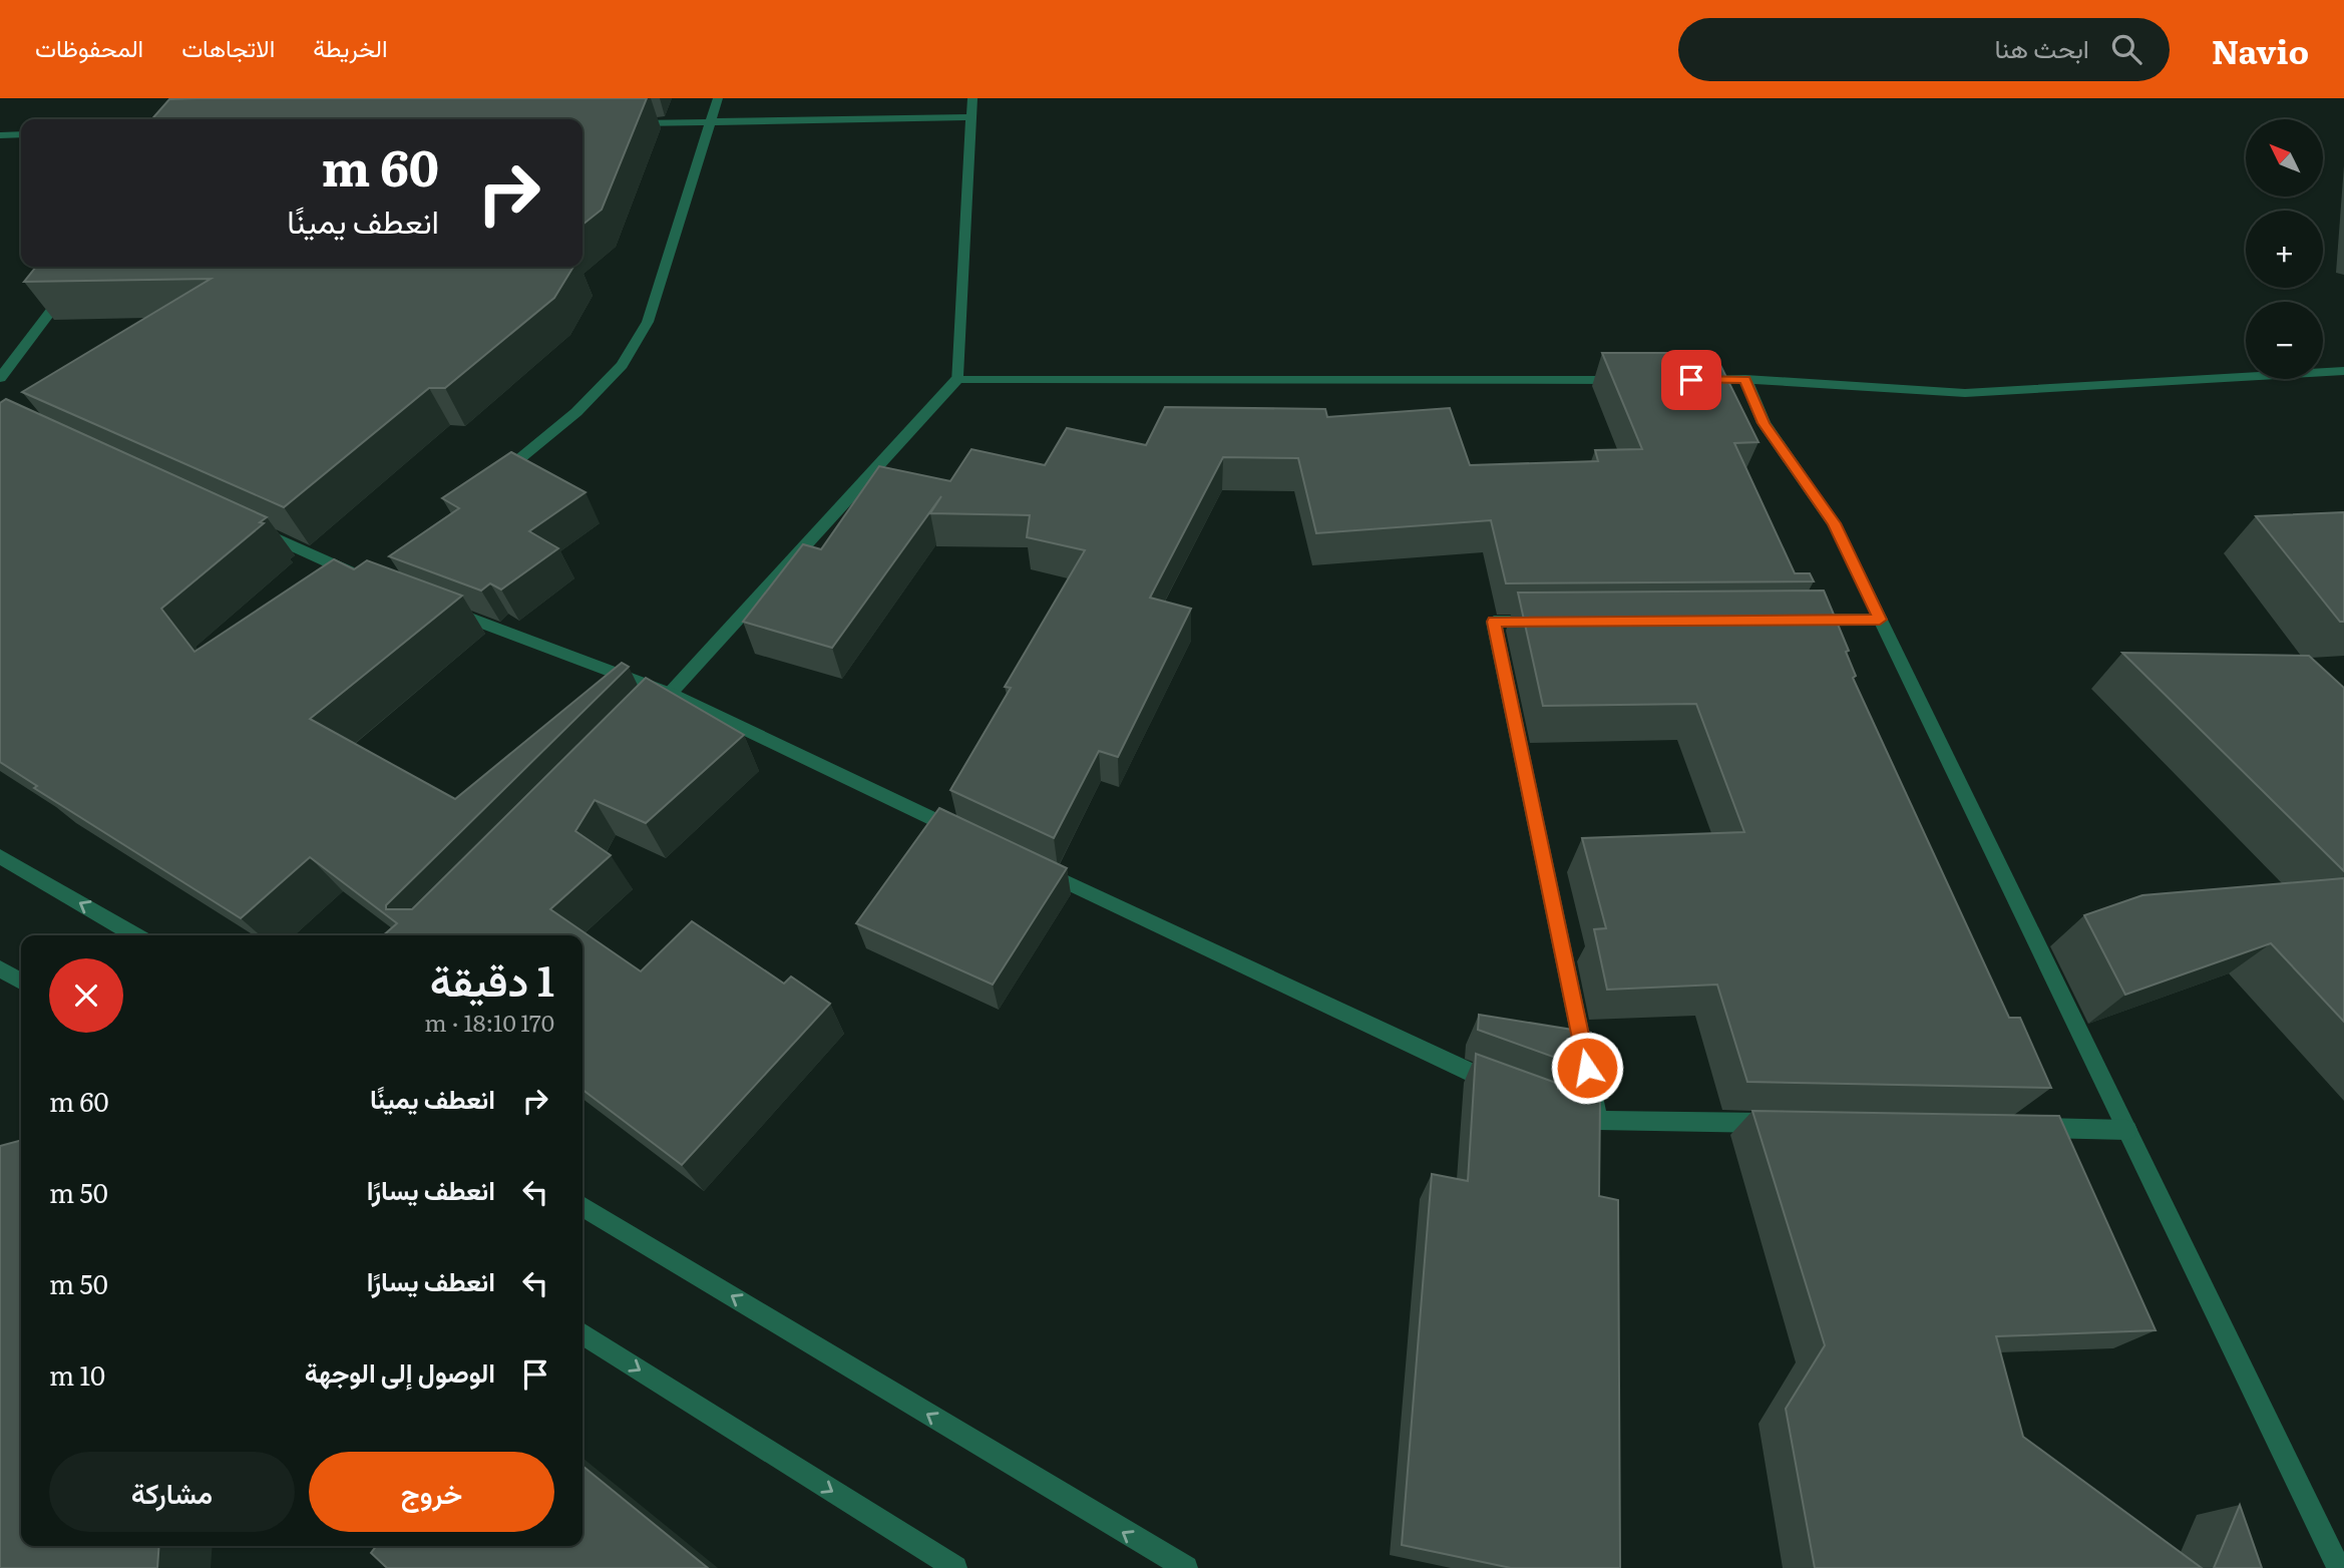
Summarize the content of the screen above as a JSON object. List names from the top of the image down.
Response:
{
  "north": "top left",
  "page": {
    "header": "Navio",
    "search": "ابحث هنا",
    "nav": ["الخريطة", "الاتجاهات", "المحفوظات"],
    "map_buttons": ["+", "−"],
    "turn": ["60 m", "انعطف يمينًا"],
    "heading": ["1 دقيقة", "170 m · 18:10"],
    "list": [
      {
        "name": "انعطف يمينًا",
        "value": "60 m"
      },
      {
        "name": "انعطف يسارًا",
        "value": "50 m"
      },
      {
        "name": "انعطف يسارًا",
        "value": "50 m"
      },
      {
        "name": "الوصول إلى الوجهة",
        "value": "10 m"
      }
    ],
    "buttons": ["خروج", "مشاركة"]
  }
}
